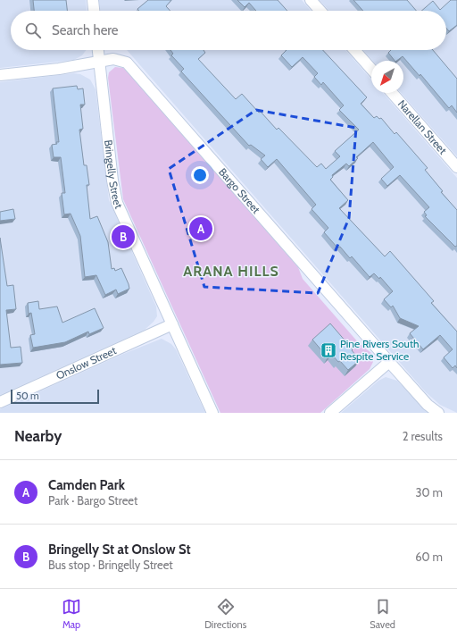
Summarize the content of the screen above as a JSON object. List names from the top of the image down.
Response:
{
  "streets": {
    "street": [
      "Narellan Street",
      "Bringelly Street",
      "Bargo Street",
      "Onslow Street"
    ]
  },
  "crossings": [
    ["Bringelly Street", "Bargo Street"],
    ["Bringelly Street", "Onslow Street"]
  ],
  "districts": ["ARANA HILLS"],
  "places": {
    "building": ["Pine Rivers South Respite Service"]
  },
  "scale_bar": "50 m",
  "north": "bottom left",
  "page": {
    "search": "Search here",
    "pins": ["A", "B"],
    "scale": "50 m",
    "heading": ["Nearby", "2 results"],
    "list": [
      {
        "mark": "A",
        "name": "Camden Park",
        "note": "Park · Bargo Street",
        "value": "30 m"
      },
      {
        "mark": "B",
        "name": "Bringelly St at Onslow St",
        "note": "Bus stop · Bringelly Street",
        "value": "60 m"
      }
    ],
    "nav": ["Map", "Directions", "Saved"]
  }
}
